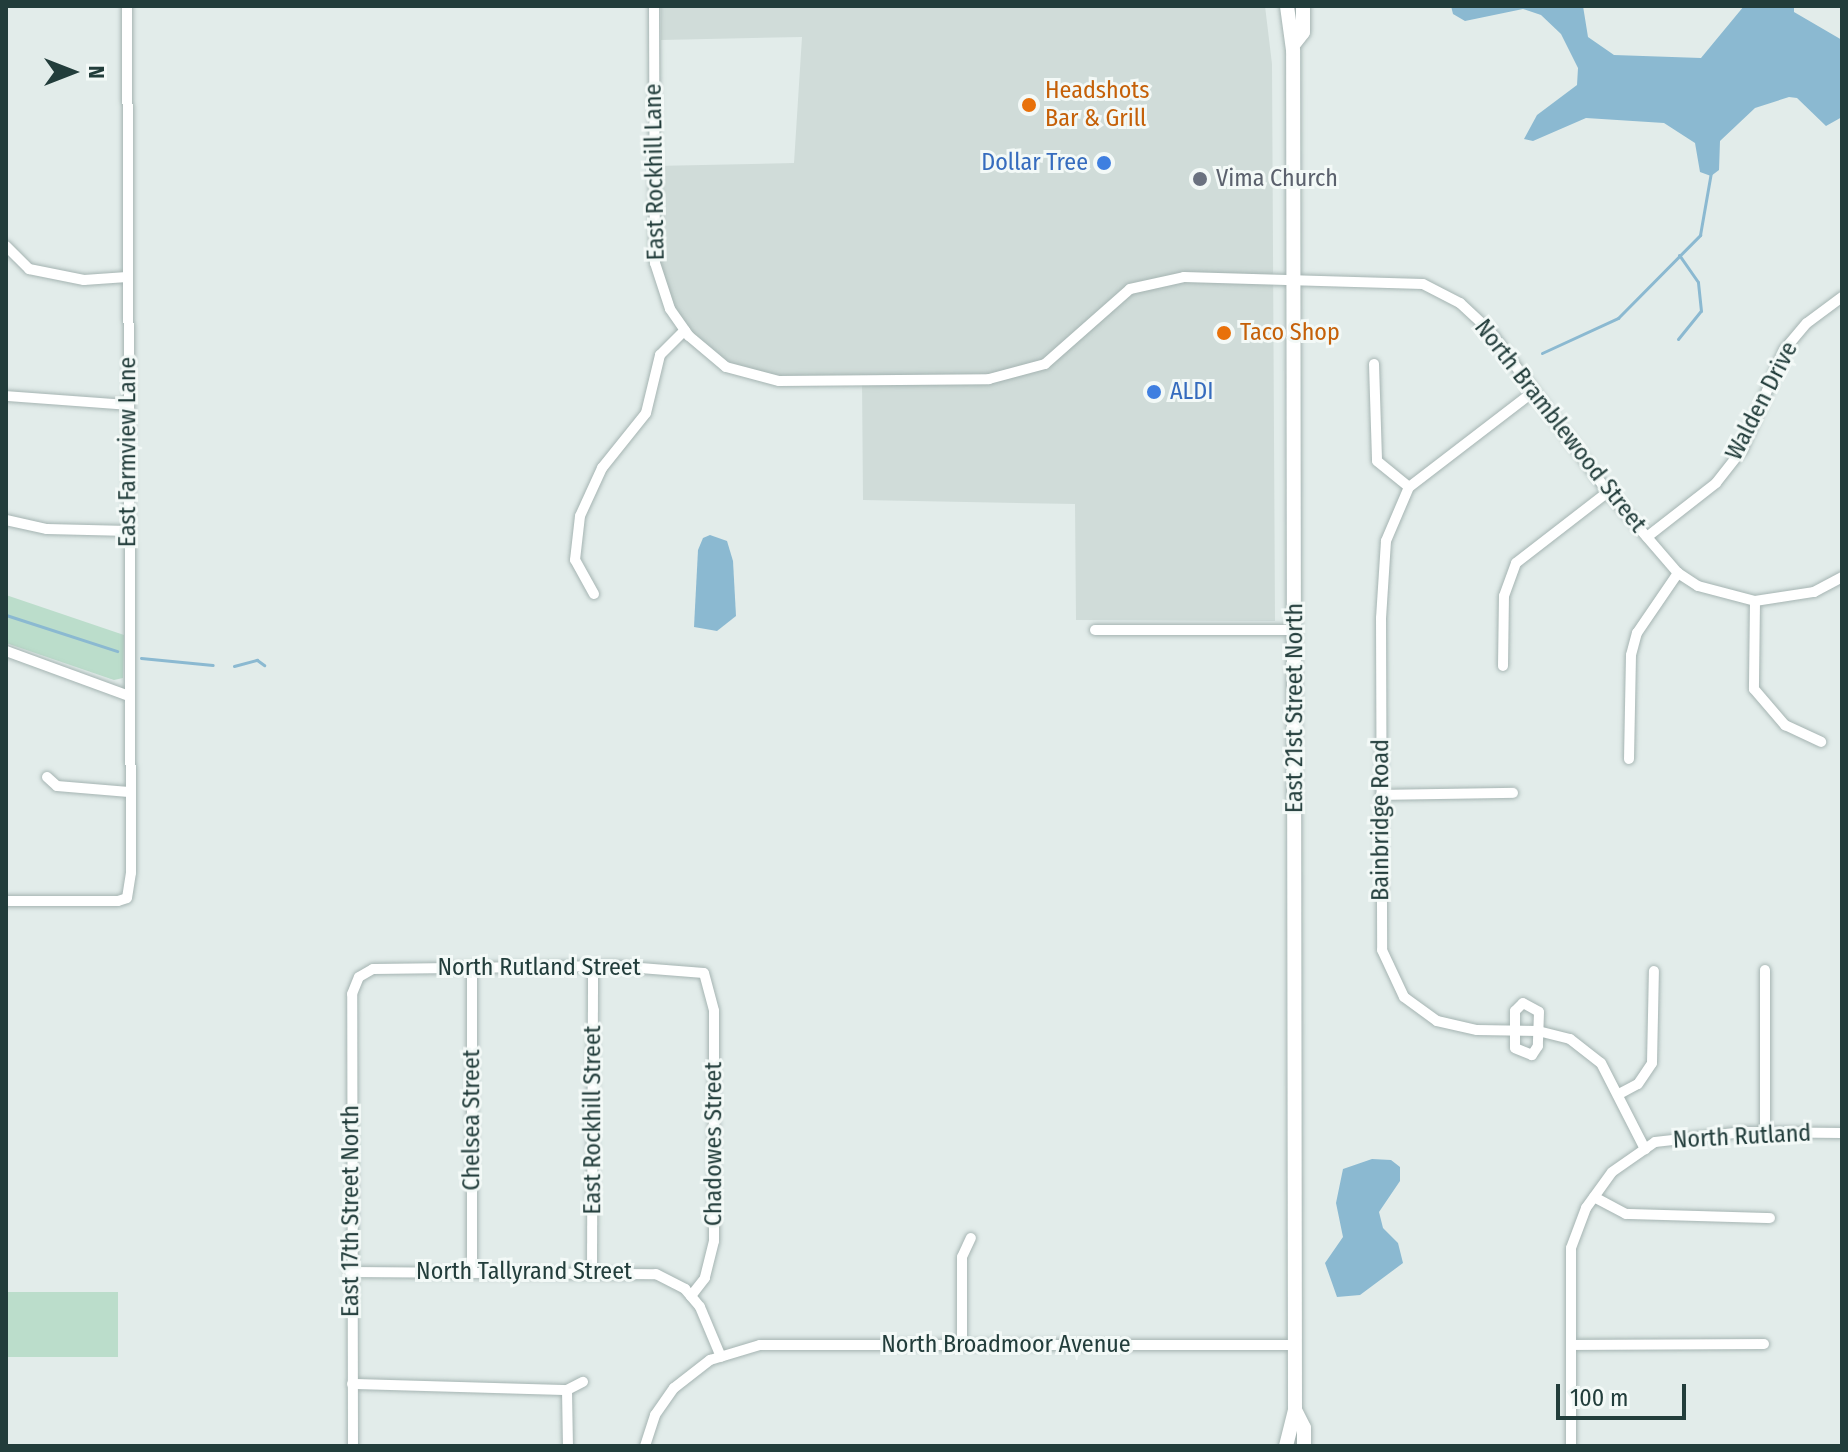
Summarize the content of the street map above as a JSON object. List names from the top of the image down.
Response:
{
  "streets": {
    "main road": ["East 21st Street North"],
    "street": [
      "East Rockhill Lane",
      "Walden Drive",
      "North Bramblewood Street",
      "East Farmview Lane",
      "Bainbridge Road",
      "North Rutland Street",
      "Chelsea Street",
      "East Rockhill Street",
      "North Rutland",
      "Chadowes Street",
      "East 17th Street North",
      "North Tallyrand Street",
      "North Broadmoor Avenue"
    ]
  },
  "crossings": [
    ["East Rockhill Lane", "North Bramblewood Street"],
    ["Walden Drive", "North Bramblewood Street"],
    ["North Bramblewood Street", "East 21st Street North"],
    ["North Bramblewood Street", "Bainbridge Road"],
    ["East 21st Street North", "North Broadmoor Avenue"],
    ["Bainbridge Road", "North Rutland"],
    ["North Rutland Street", "Chelsea Street"],
    ["North Rutland Street", "East Rockhill Street"],
    ["North Rutland Street", "Chadowes Street"],
    ["North Rutland Street", "East 17th Street North"],
    ["Chelsea Street", "North Tallyrand Street"],
    ["East Rockhill Street", "North Tallyrand Street"],
    ["Chadowes Street", "North Tallyrand Street"],
    ["East 17th Street North", "North Tallyrand Street"]
  ],
  "places": [
    "Headshots Bar & Grill",
    "Dollar Tree",
    "Vima Church",
    "Taco Shop",
    "ALDI"
  ],
  "scale_bar": "100 m",
  "north": "right"
}
